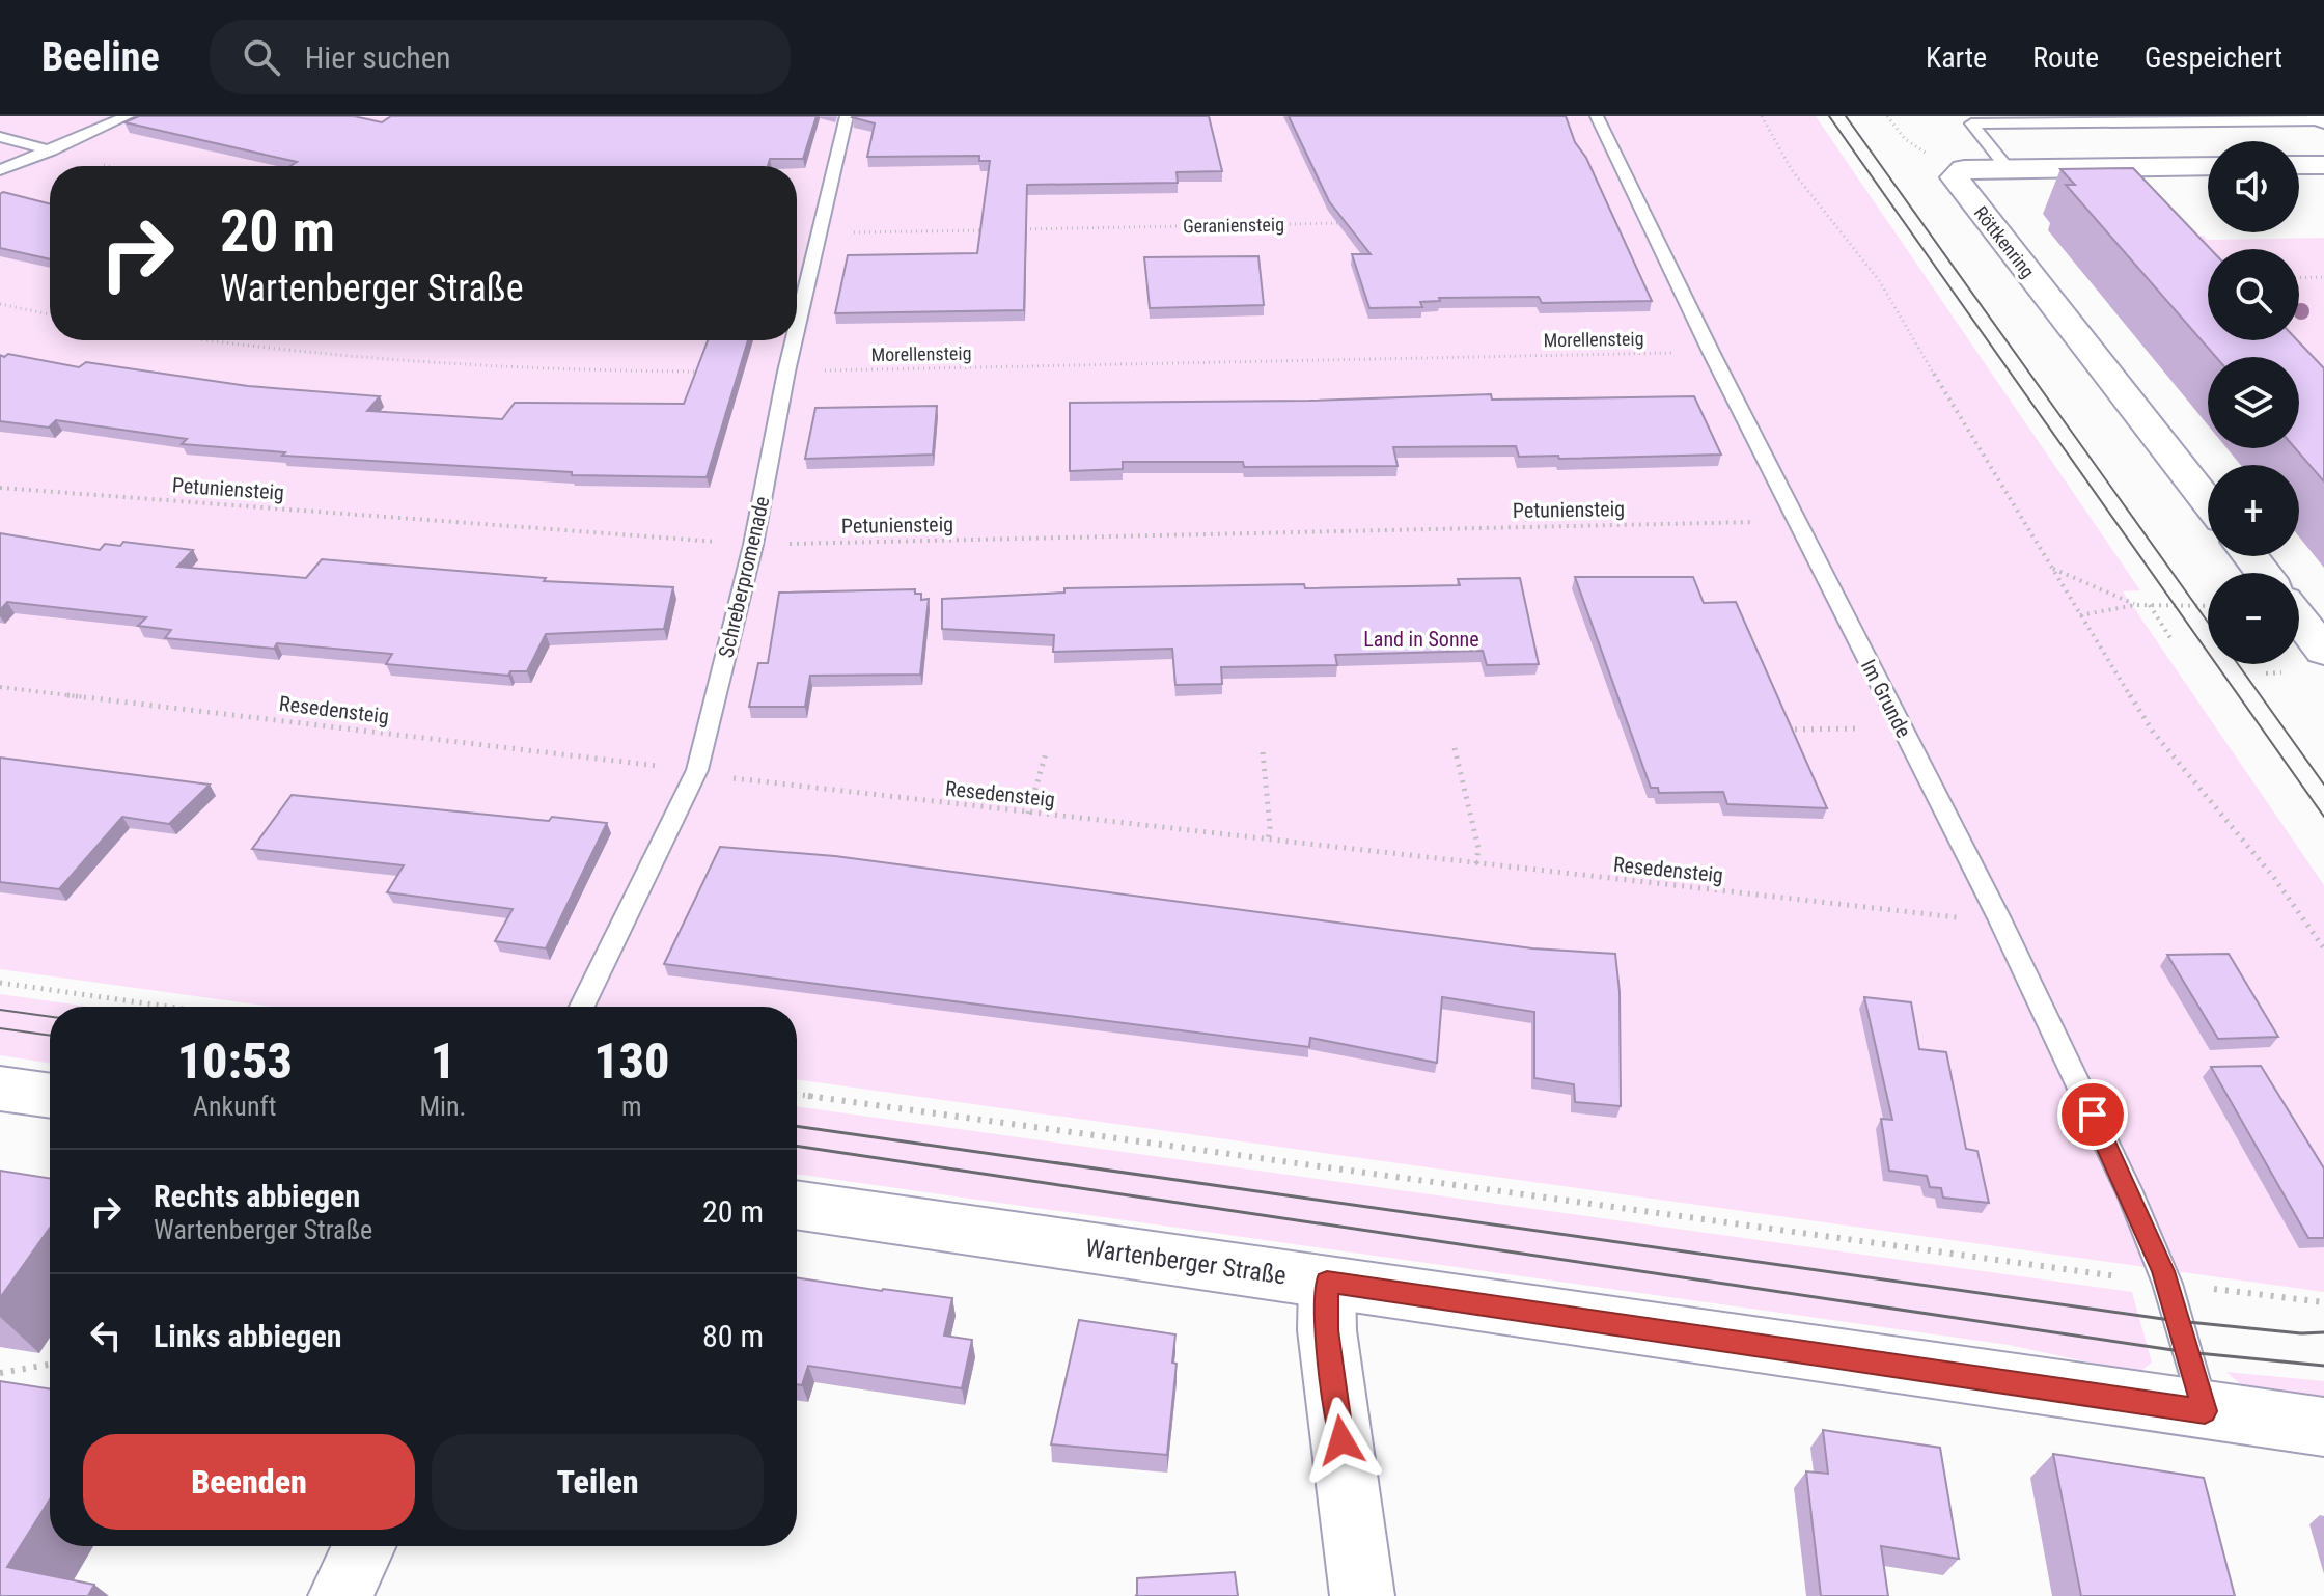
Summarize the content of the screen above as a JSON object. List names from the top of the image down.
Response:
{
  "streets": {
    "street": ["Röttkenring", "Wartenberger Straße"],
    "lane": ["Schreberpromenade", "Im Grunde"],
    "path": [
      "Geraniensteig",
      "Morellensteig",
      "Petuniensteig",
      "Resedensteig"
    ]
  },
  "crossings": [
    ["Morellensteig", "Schreberpromenade"],
    ["Morellensteig", "Im Grunde"],
    ["Petuniensteig", "Schreberpromenade"],
    ["Petuniensteig", "Im Grunde"],
    ["Schreberpromenade", "Resedensteig"],
    ["Im Grunde", "Resedensteig"],
    ["Im Grunde", "Wartenberger Straße"]
  ],
  "parks": ["Land in Sonne"],
  "page": {
    "header": "Beeline",
    "search": "Hier suchen",
    "nav": ["Karte", "Route", "Gespeichert"],
    "map_buttons": ["+", "−"],
    "turn": ["20 m", "Wartenberger Straße"],
    "eta": [
      "10:53",
      "Ankunft",
      "1",
      "Min.",
      "130",
      "m"
    ],
    "list": [
      {
        "name": "Rechts abbiegen",
        "note": "Wartenberger Straße",
        "value": "20 m"
      },
      {
        "name": "Links abbiegen",
        "value": "80 m"
      }
    ],
    "buttons": ["Beenden", "Teilen"]
  }
}
